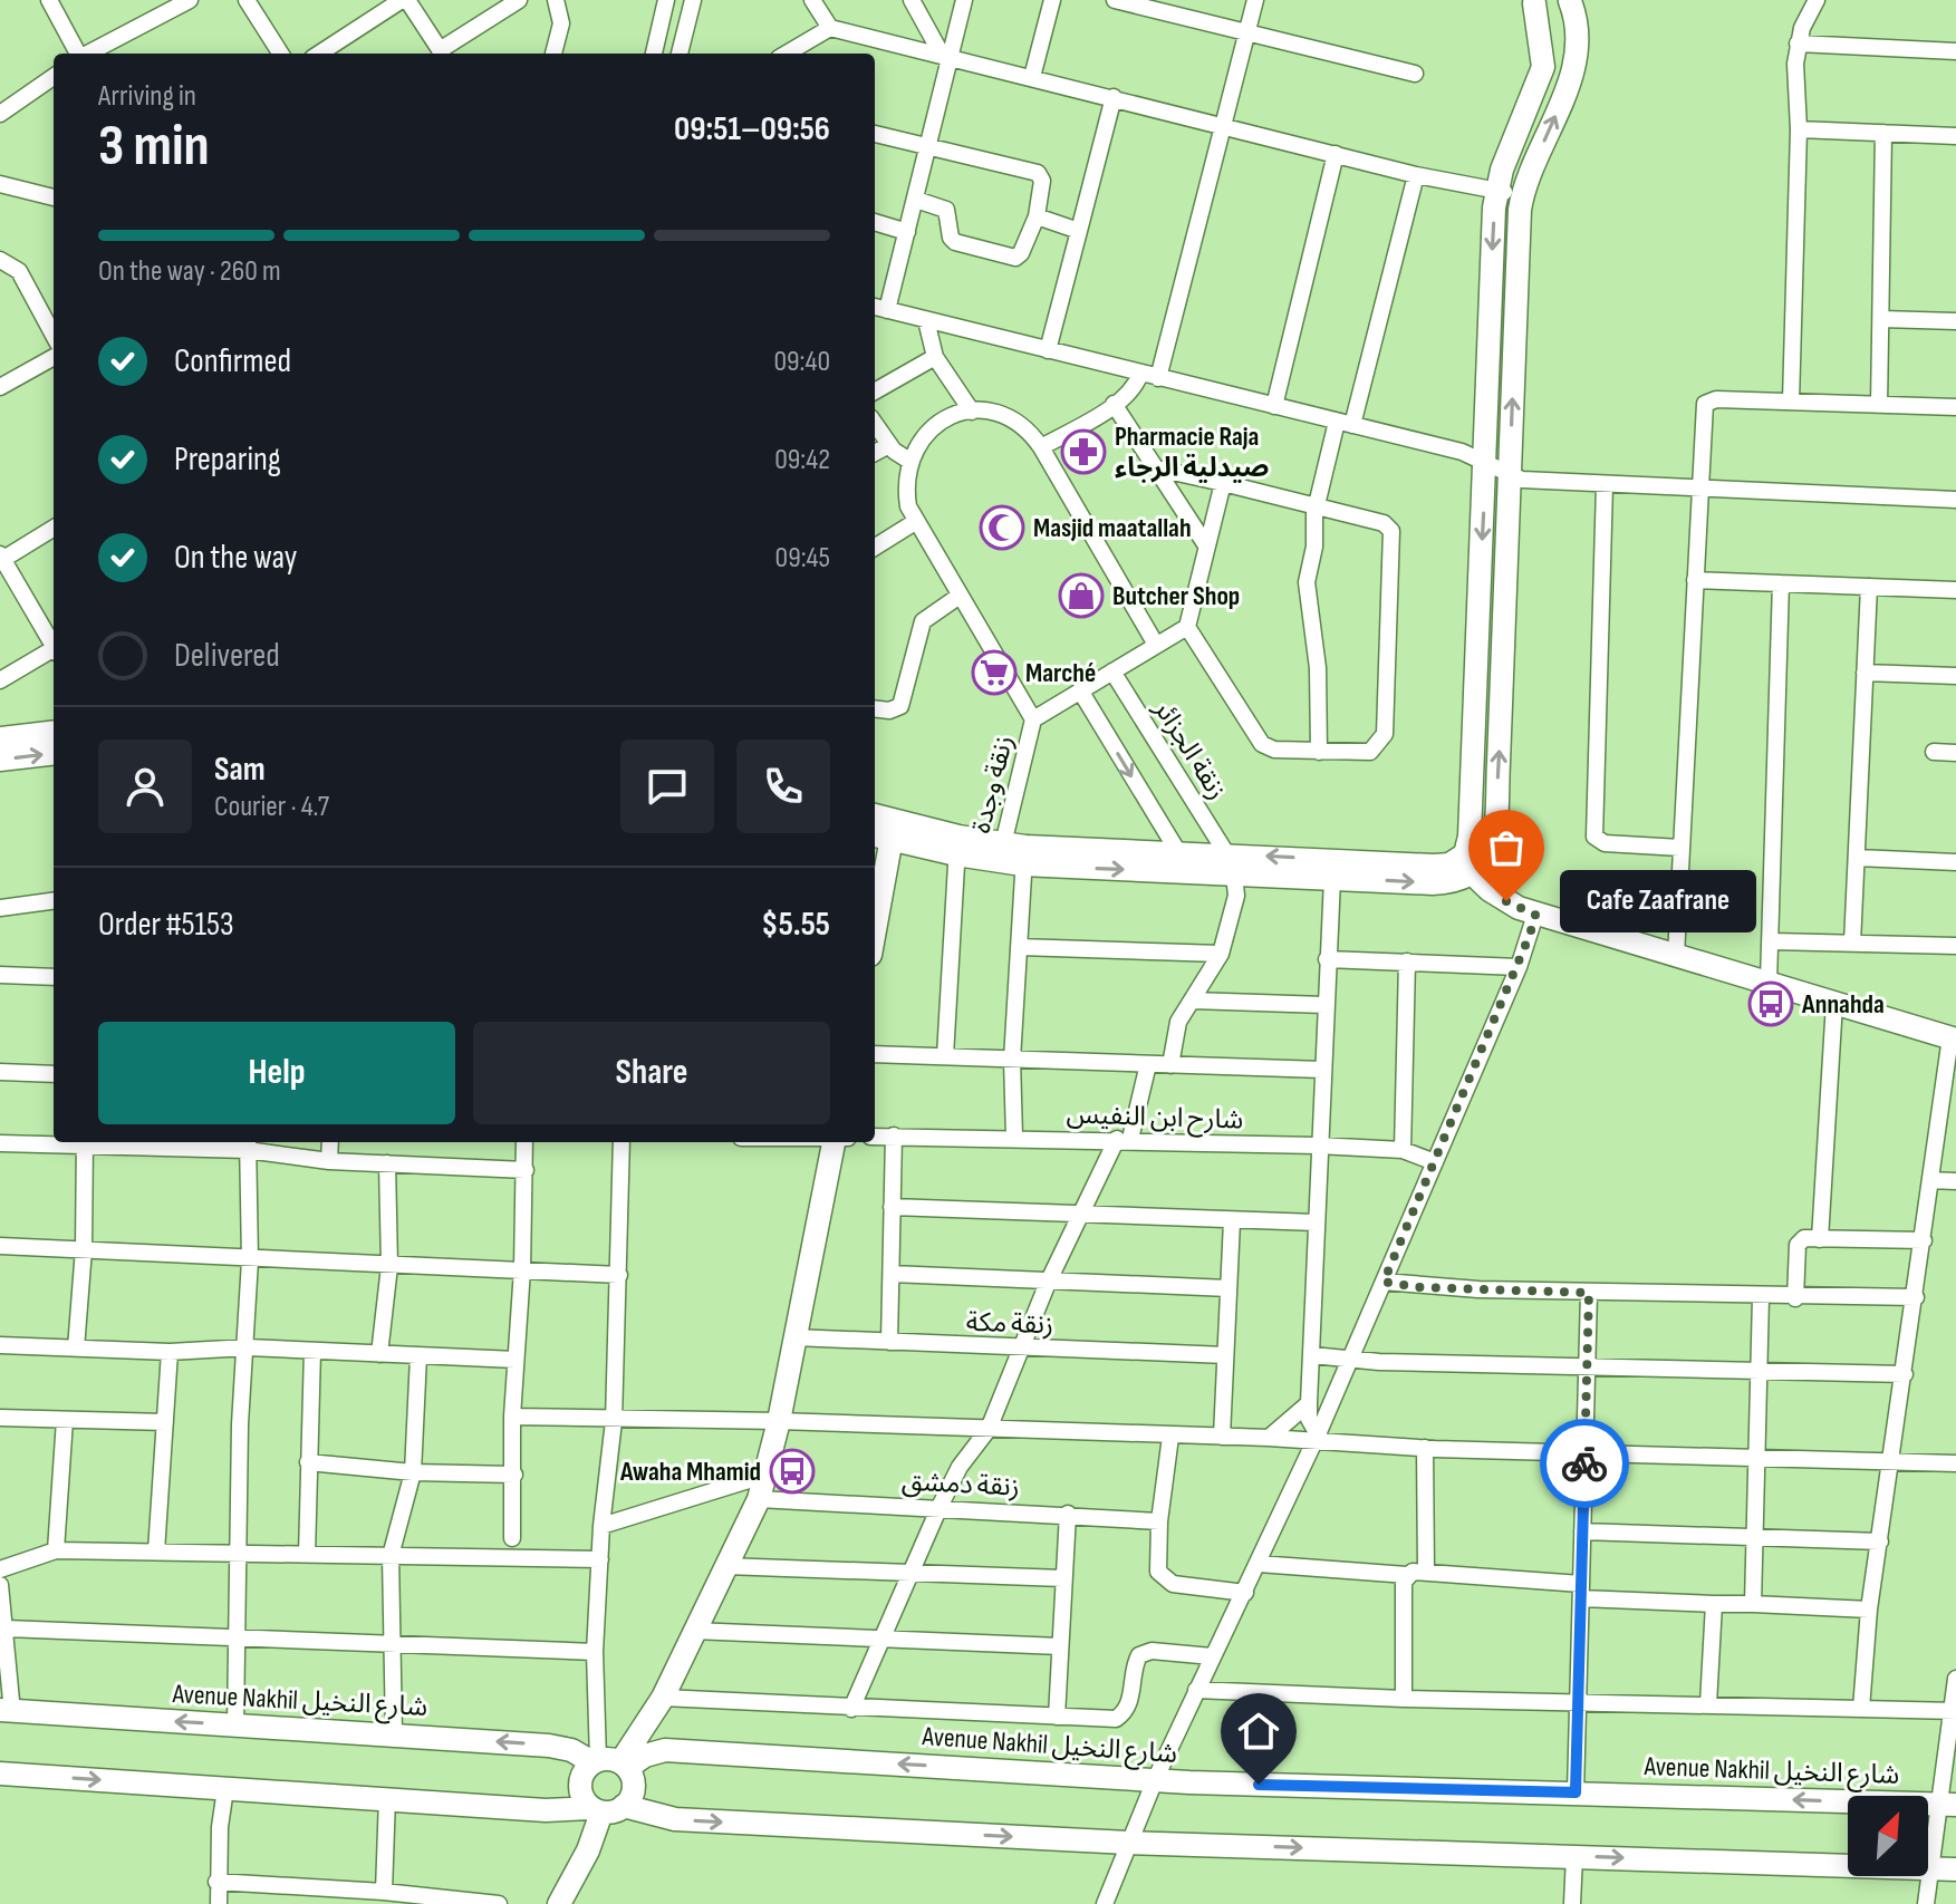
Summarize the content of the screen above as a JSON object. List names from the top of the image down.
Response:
{
  "streets": {
    "street": [
      "زنقة الجزائر",
      "زنقة وجدة",
      "شارح ابن النفيس",
      "زنقة مكة",
      "زنقة دمشق",
      "Avenue Nakhil شارع النخيل"
    ]
  },
  "crossings": [
    ["زنقة وجدة", "شارح ابن النفيس"]
  ],
  "places": {
    "pharmacy": ["Pharmacie Raja صيدلية الرجاء"],
    "mosque": ["Masjid maatallah"],
    "shop": ["Butcher Shop"],
    "supermarket": ["Marché"],
    "other": ["Cafe Zaafrane"],
    "bus stop": ["Annahda", "Awaha Mhamid"]
  },
  "north": "top right",
  "page": {
    "heading": ["3 min", "Arriving in", "09:51–09:56"],
    "panel": [
      "Sam",
      "Courier · 4.7",
      "Order #5153",
      "$5.55"
    ],
    "bar": "On the way · 260 m",
    "list": [
      ["Confirmed", "09:40"],
      ["Preparing", "09:42"],
      ["On the way", "09:45"],
      "Delivered"
    ],
    "bubble": "Cafe Zaafrane",
    "buttons": ["Help", "Share"]
  }
}
